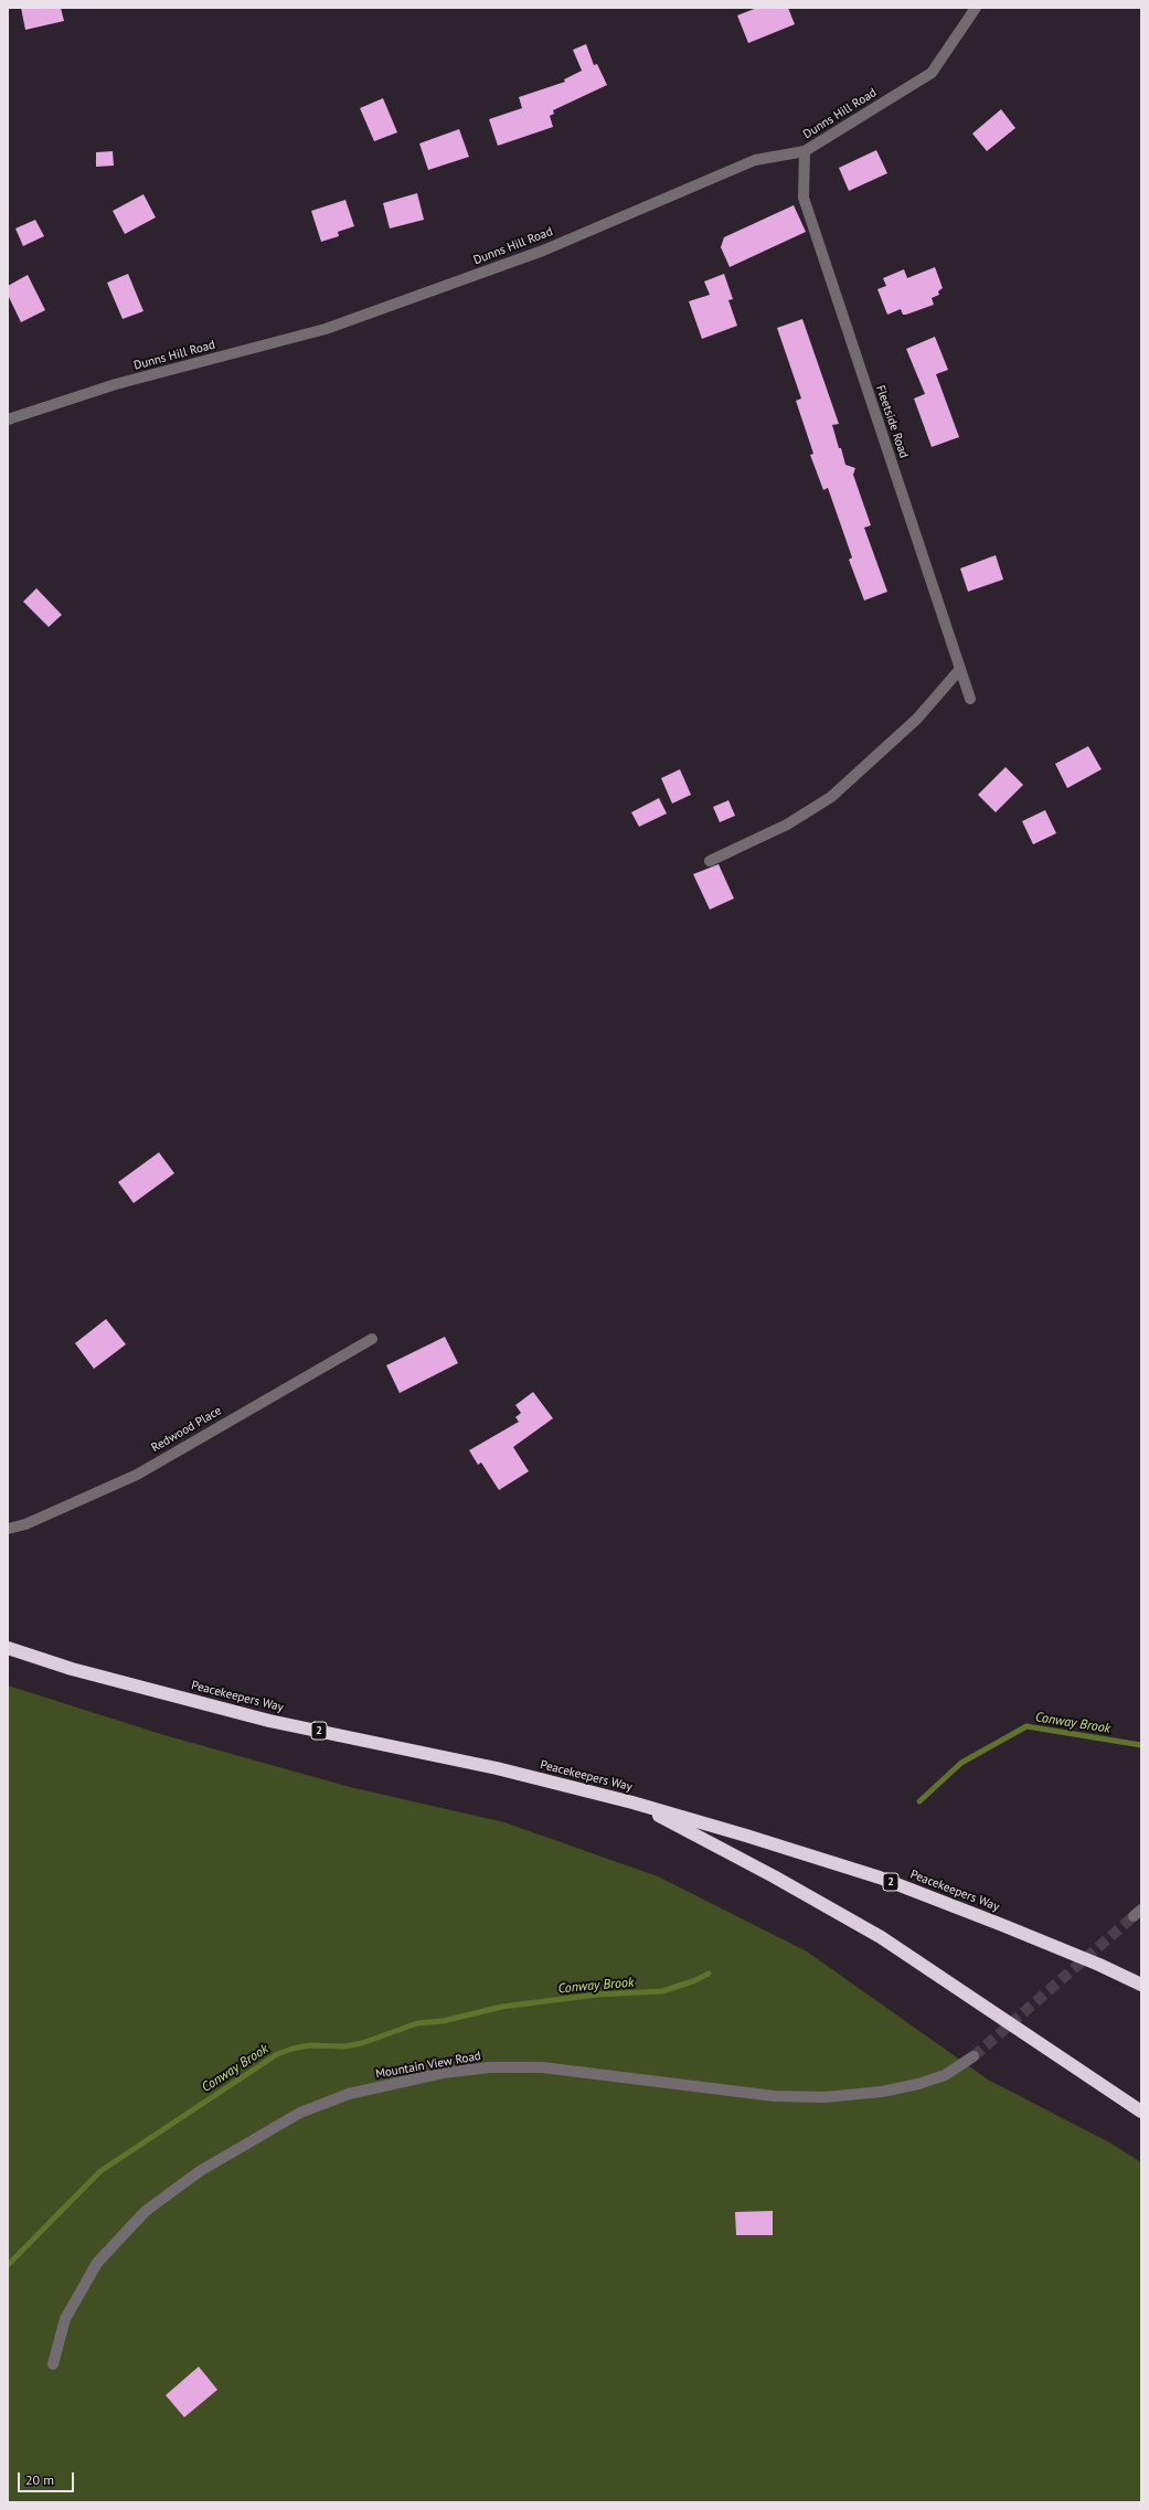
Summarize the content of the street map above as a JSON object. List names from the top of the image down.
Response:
{
  "streets": {
    "highway": ["Peacekeepers Way", "2"],
    "street": [
      "Dunns Hill Road",
      "Fleetside Road",
      "Redwood Place",
      "Mountain View Road"
    ]
  },
  "crossings": [
    ["Dunns Hill Road", "Fleetside Road"]
  ],
  "water": ["Conway Brook"],
  "scale_bar": "20 m"
}
